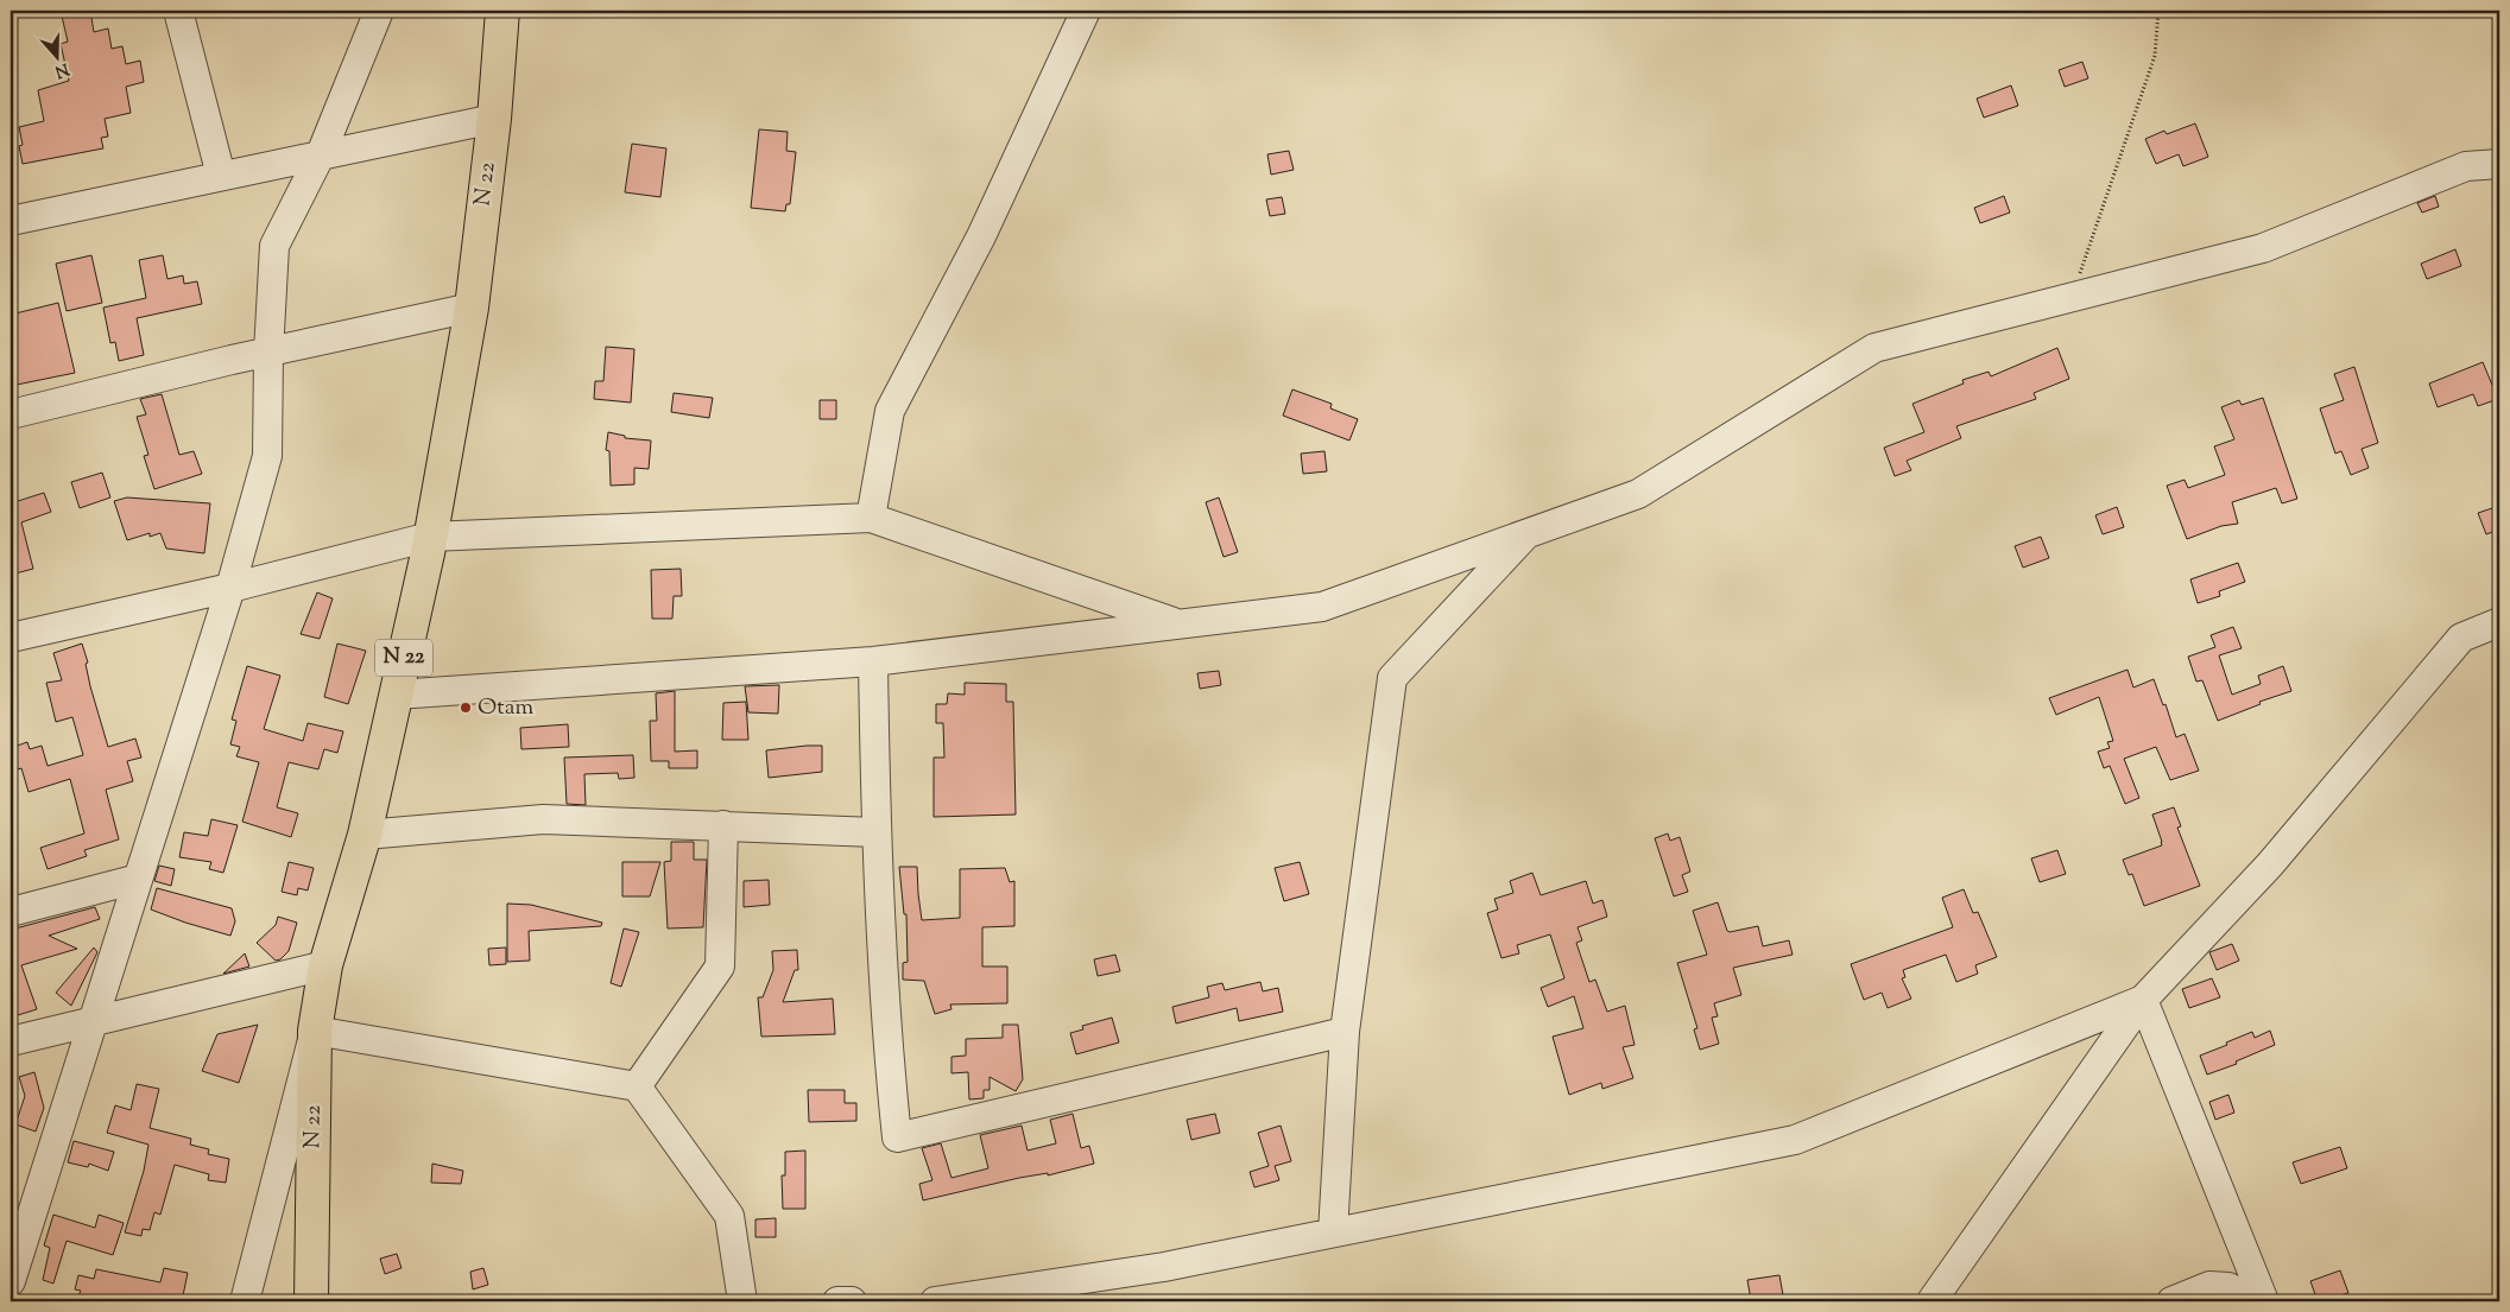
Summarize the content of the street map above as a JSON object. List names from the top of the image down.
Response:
{
  "streets": {
    "main road": ["N 22"]
  },
  "places": ["Otam"],
  "north": "bottom"
}
